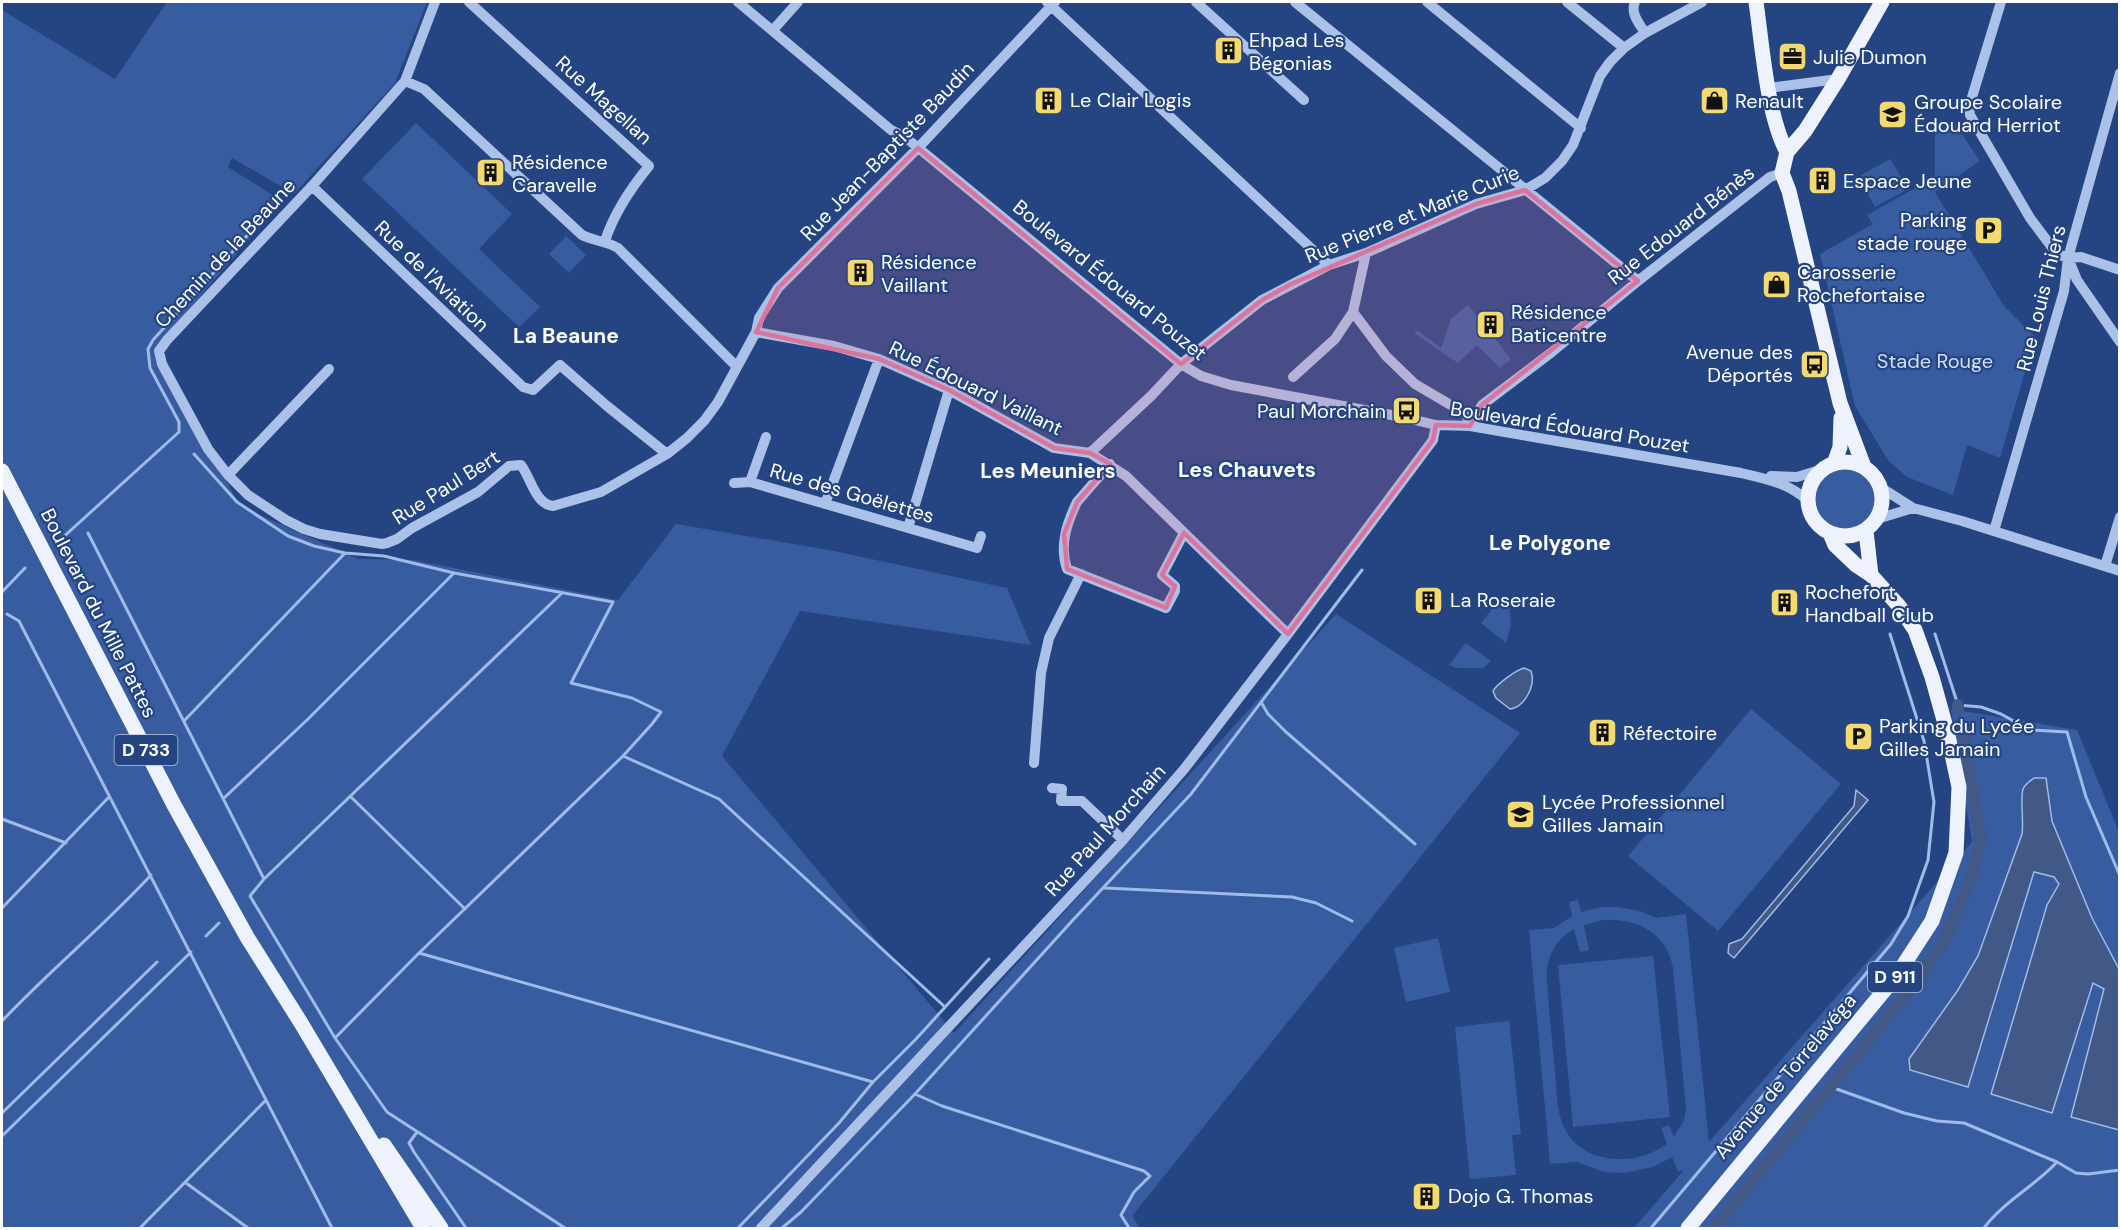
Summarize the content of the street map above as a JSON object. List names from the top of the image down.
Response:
{
  "streets": {
    "main road": [
      "Boulevard du Mille Pattes",
      "D 733",
      "D 911",
      "Avenue de Torrelavéga"
    ],
    "street": [
      "Rue Magellan",
      "Rue Jean-Baptiste Baudin",
      "Rue Pierre et Marie Curie",
      "Rue Edouard Bénès",
      "Chemin de la Beaune",
      "Rue de l'Aviation",
      "Boulevard Édouard Pouzet",
      "Rue Louis Thiers",
      "Rue Édouard Vaillant",
      "Rue Paul Bert",
      "Rue des Goëlettes",
      "Rue Paul Morchain"
    ]
  },
  "crossings": [
    ["Rue Jean-Baptiste Baudin", "Boulevard Édouard Pouzet"],
    ["Rue Jean-Baptiste Baudin", "Rue Édouard Vaillant"],
    ["Rue Jean-Baptiste Baudin", "Rue Paul Bert"],
    ["Rue Pierre et Marie Curie", "Boulevard Édouard Pouzet"],
    ["Rue Edouard Bénès", "Boulevard Édouard Pouzet"],
    ["Chemin de la Beaune", "Rue de l'Aviation"],
    ["Chemin de la Beaune", "Rue Paul Bert"],
    ["Rue de l'Aviation", "Rue Paul Bert"],
    ["Boulevard Édouard Pouzet", "Rue Paul Morchain"],
    ["Boulevard Édouard Pouzet", "Avenue de Torrelavéga"],
    ["Rue Édouard Vaillant", "Rue Paul Bert"],
    ["Boulevard du Mille Pattes", "D 733"]
  ],
  "districts": [
    "La Beaune",
    "Les Chauvets",
    "Les Meuniers",
    "Le Polygone"
  ],
  "parks": ["Stade Rouge"],
  "places": {
    "building": [
      "Ehpad Les Bégonias",
      "Le Clair Logis",
      "Résidence Caravelle",
      "Espace Jeune",
      "Résidence Vaillant",
      "Résidence Baticentre",
      "La Roseraie",
      "Rochefort Handball Club",
      "Réfectoire",
      "Dojo G. Thomas"
    ],
    "office": ["Julie Dumon"],
    "shop": ["Renault", "Carosserie Rochefortaise"],
    "school or university": ["Groupe Scolaire Édouard Herriot", "Lycée Professionnel Gilles Jamain"],
    "parking": ["Parking stade rouge", "Parking du Lycée Gilles Jamain"],
    "bus stop": ["Avenue des Déportés", "Paul Morchain"]
  }
}
